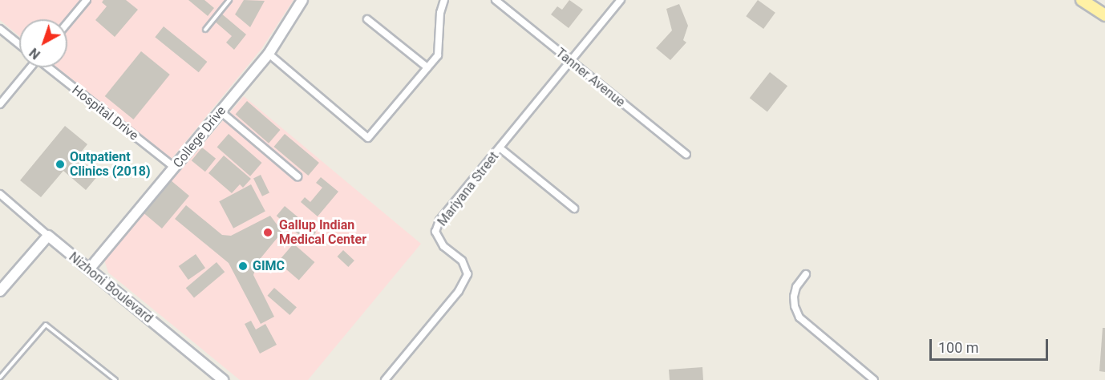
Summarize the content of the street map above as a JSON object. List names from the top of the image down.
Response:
{
  "streets": {
    "main road": ["College Drive", "Nizhoni Boulevard"],
    "street": ["Tanner Avenue", "Hospital Drive", "Mariyana Street"]
  },
  "crossings": [
    ["Tanner Avenue", "Mariyana Street"],
    ["Hospital Drive", "College Drive"],
    ["College Drive", "Nizhoni Boulevard"]
  ],
  "places": ["Outpatient Clinics (2018)", "Gallup Indian Medical Center", "GIMC"],
  "scale_bar": "100 m",
  "north": "bottom left"
}
